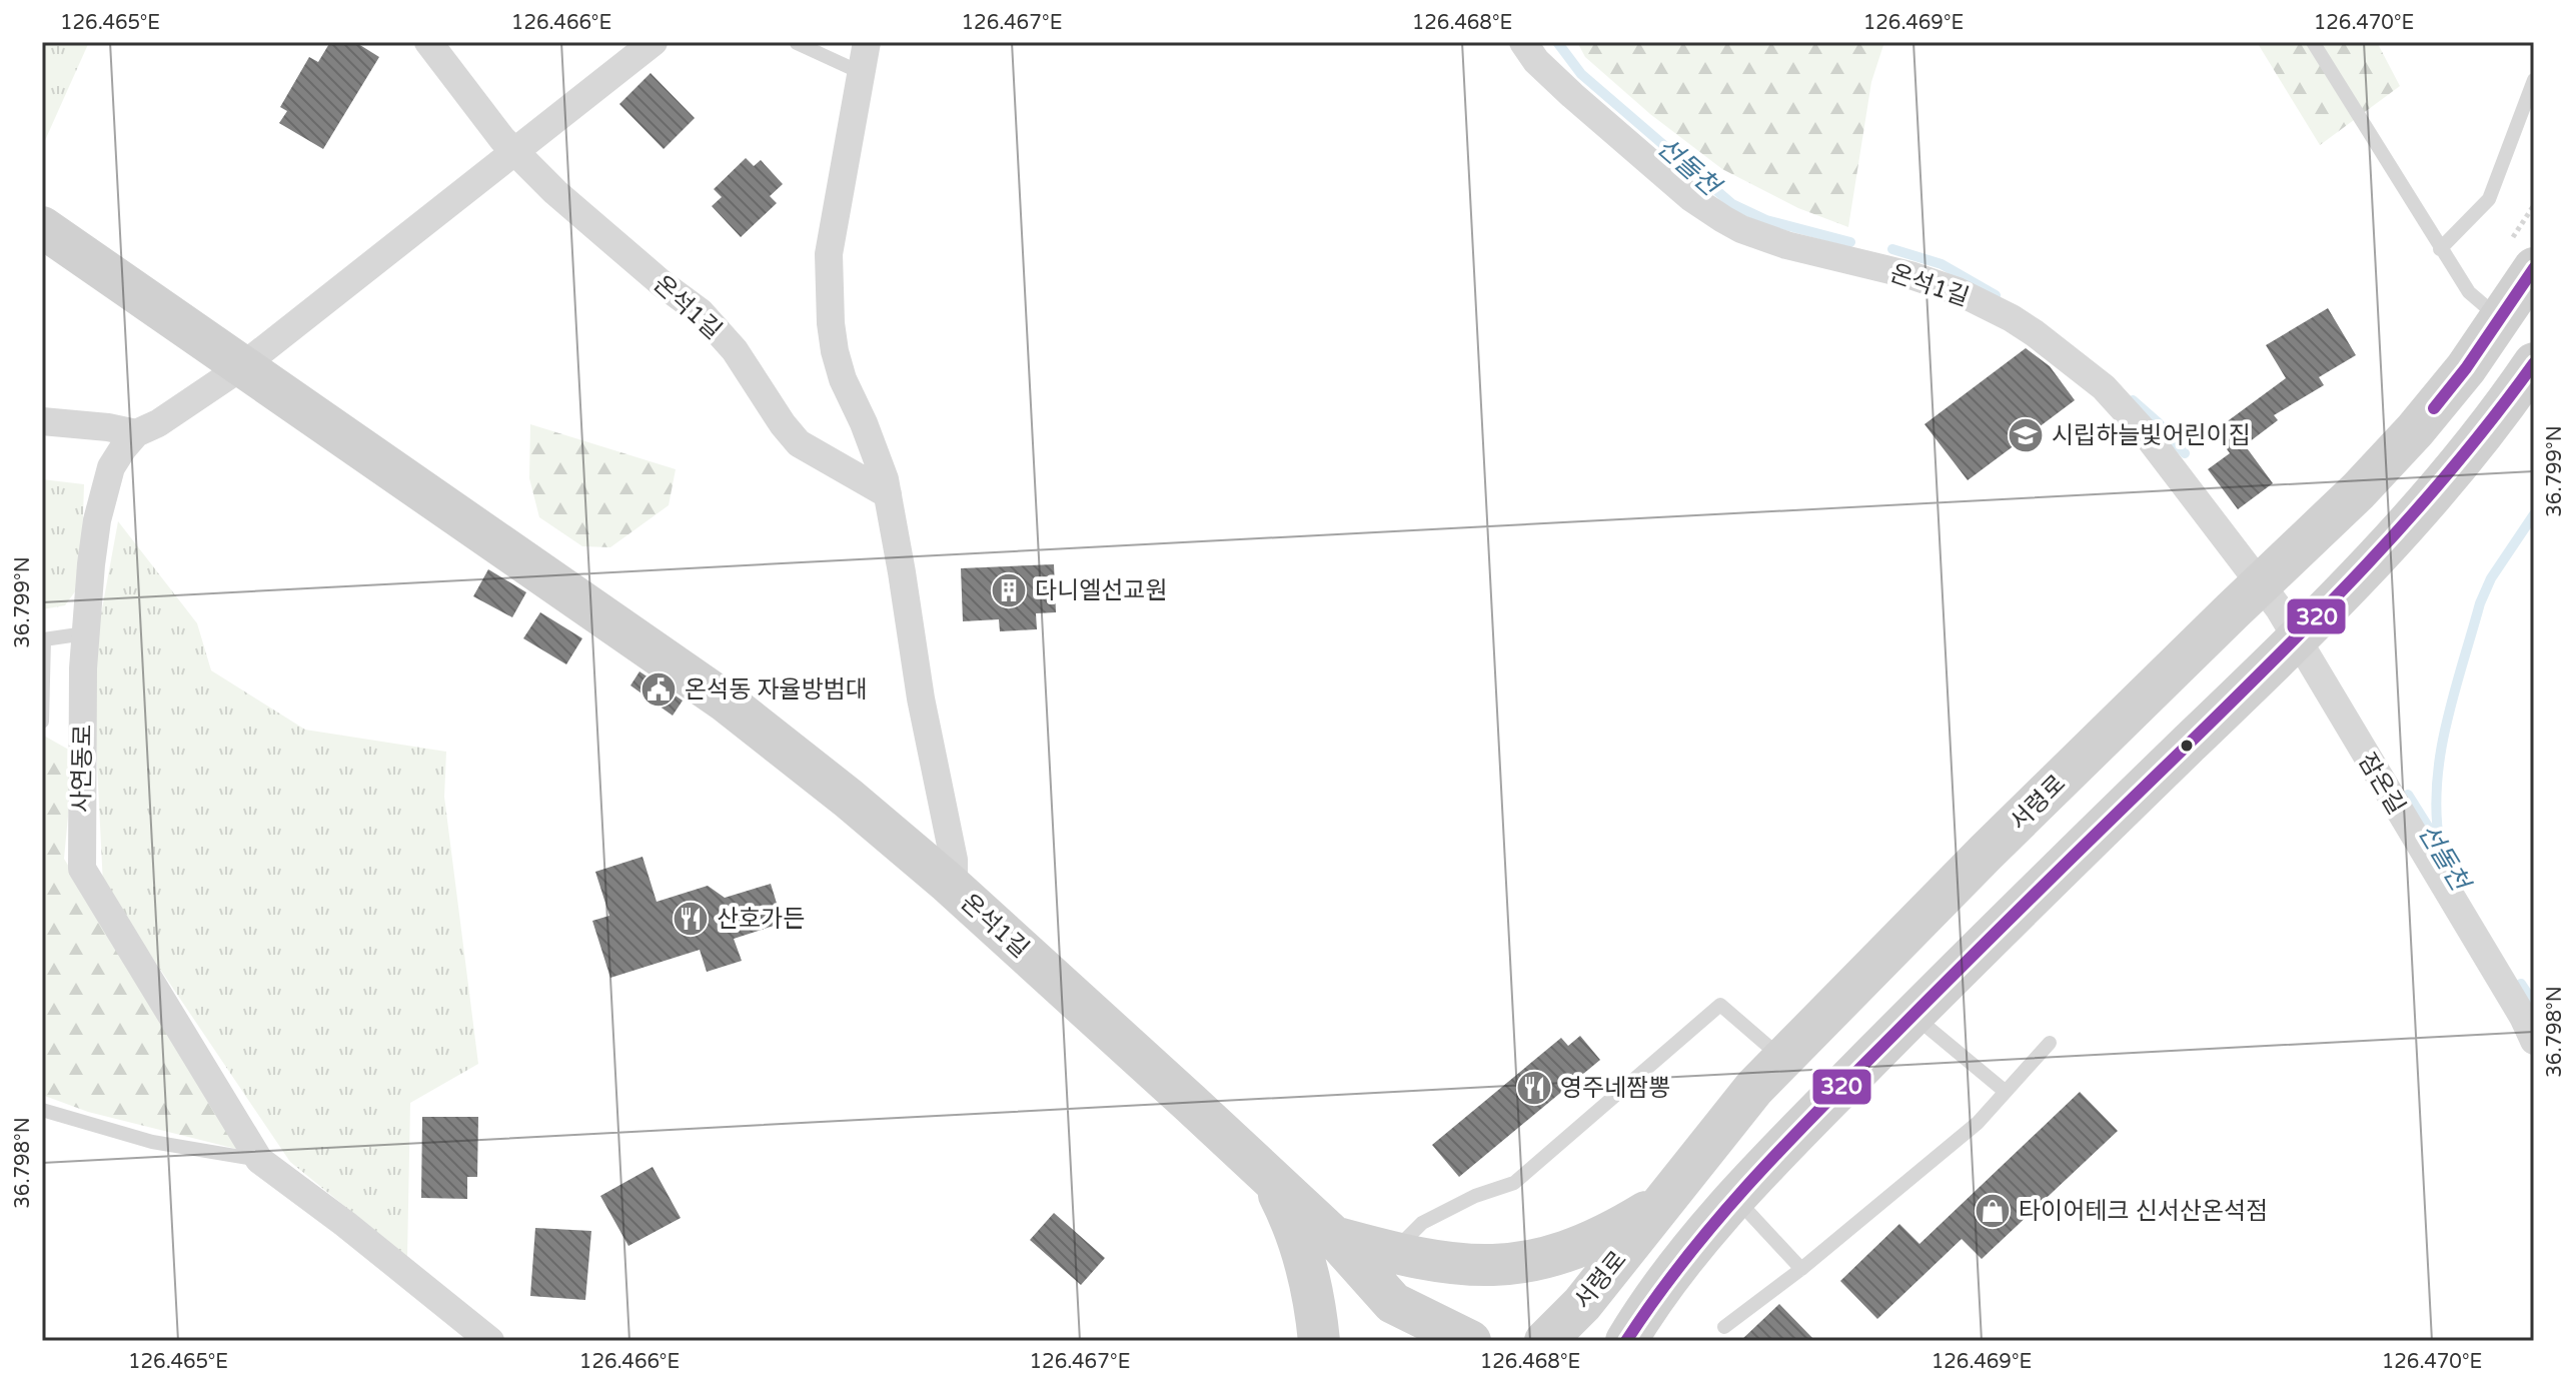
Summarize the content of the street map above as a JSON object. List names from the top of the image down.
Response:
{
  "streets": {
    "street": [
      "온석1길",
      "사연동로",
      "잠온길",
      "서령로"
    ]
  },
  "crossings": [
    ["온석1길", "잠온길"],
    ["온석1길", "서령로"],
    ["잠온길", "서령로"]
  ],
  "water": ["선돌천"],
  "places": {
    "school or university": ["시립하늘빛어린이집"],
    "building": ["다니엘선교원"],
    "public building": ["온석동 자율방범대"],
    "restaurant": ["산호가든", "영주네짬뽕"],
    "shop": ["타이어테크 신서산온석점"]
  },
  "lines": ["transit line 320"],
  "coordinates": [
    "126.465°E",
    "126.466°E",
    "126.467°E",
    "126.468°E",
    "126.469°E",
    "126.470°E",
    "36.799°N",
    "36.798°N"
  ]
}
